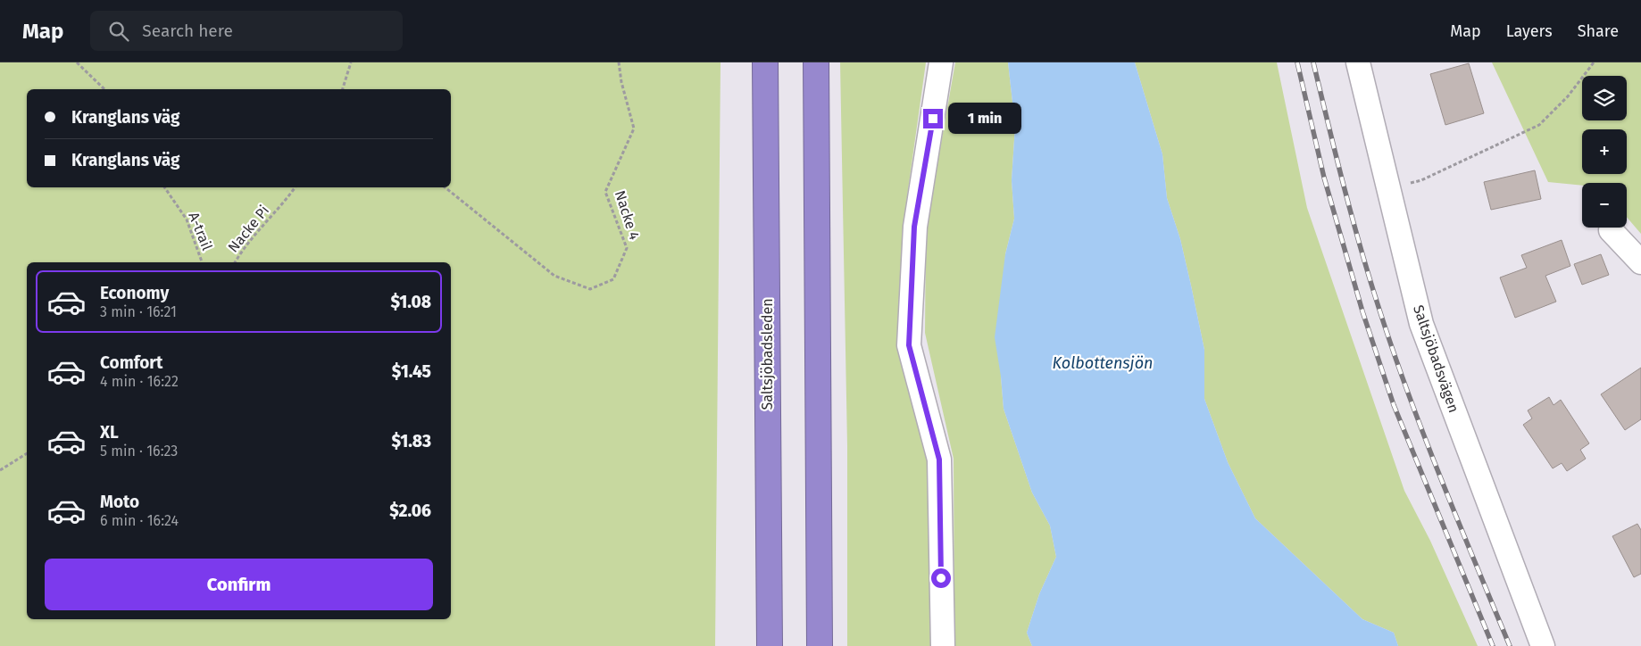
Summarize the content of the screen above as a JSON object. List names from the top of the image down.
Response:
{
  "streets": {
    "highway": ["Saltsjöbadsleden"],
    "street": ["Saltsjöbadsvägen"],
    "path": ["Nacke 4", "Nacke Pi", "A-trail"]
  },
  "water": ["Kolbottensjön"],
  "page": {
    "header": "Map",
    "search": "Search here",
    "nav": ["Map", "Layers", "Share"],
    "map_buttons": ["+", "−"],
    "banner": ["Kranglans väg", "Kranglans väg"],
    "bubble": "1 min",
    "list": [
      {
        "name": "Economy",
        "note": "3 min · 16:21",
        "value": "$1.08"
      },
      {
        "name": "Comfort",
        "note": "4 min · 16:22",
        "value": "$1.45"
      },
      {
        "name": "XL",
        "note": "5 min · 16:23",
        "value": "$1.83"
      },
      {
        "name": "Moto",
        "note": "6 min · 16:24",
        "value": "$2.06"
      }
    ],
    "buttons": "Confirm"
  }
}
